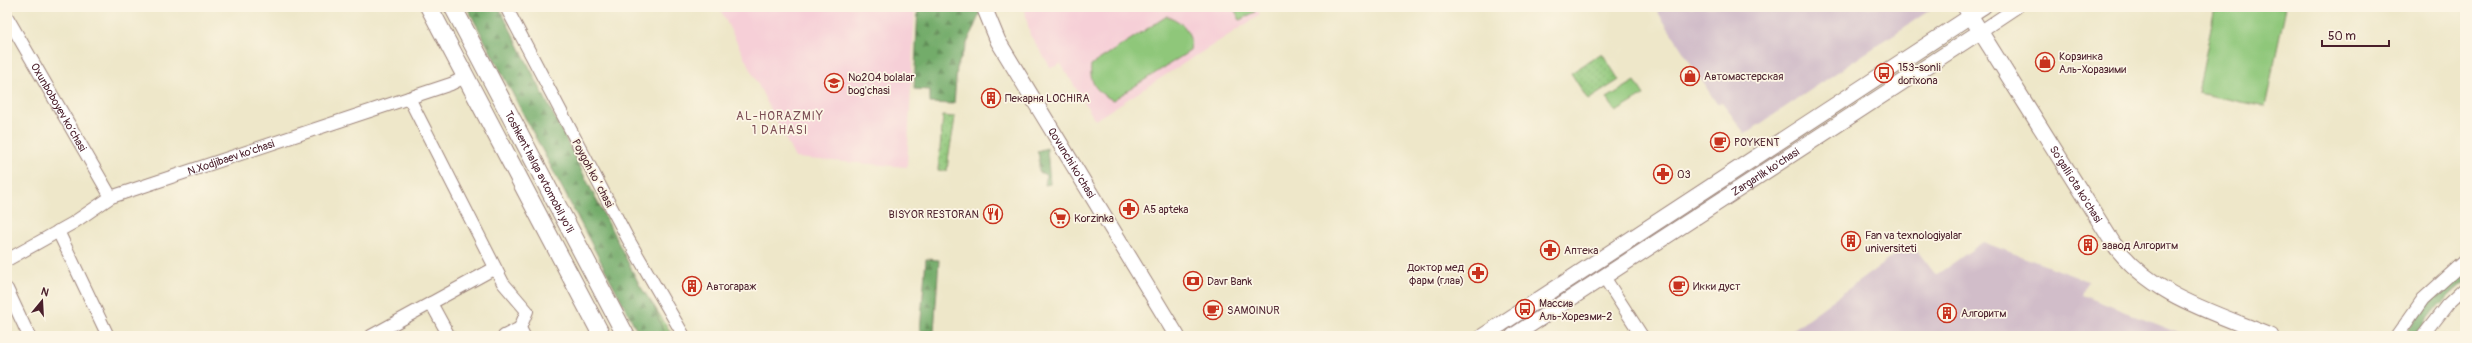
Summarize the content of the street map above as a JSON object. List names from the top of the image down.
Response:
{
  "streets": {
    "highway": ["Toshkent halqa avtomobil yo'li"],
    "main road": ["Qovunchi ko'chasi", "Zargarlik ko'chasi", "So'galli ota ko'chasi"],
    "street": ["Oxunboboyev ko‘chasi", "N.Xodjibaev ko'chasi", "Poygoh koʻchasi"]
  },
  "crossings": [
    ["Oxunboboyev ko‘chasi", "N.Xodjibaev ko'chasi"],
    ["N.Xodjibaev ko'chasi", "Toshkent halqa avtomobil yo'li"],
    ["Zargarlik ko'chasi", "So'galli ota ko'chasi"]
  ],
  "districts": ["AL-HORAZMIY 1 DAHASI"],
  "places": {
    "shop": ["Корзинка Аль-Хоразими", "Автомастерская"],
    "bus stop": ["153-sonli dorixona", "Массив Аль-Хорезми-2"],
    "school or university": ["№204 bolalar bog'chasi"],
    "building": [
      "Пекарня LOCHIRA",
      "Fan va texnologiyalar universiteti",
      "завод Алгоритм",
      "Автогараж",
      "Алгоритм"
    ],
    "cafe": ["POYKENT", "Икки дуст", "SAMOINUR"],
    "pharmacy": [
      "03",
      "A5 apteka",
      "Аптека",
      "Доктор мед фарм (глав)"
    ],
    "restaurant": ["BISYOR RESTORAN"],
    "supermarket": ["Korzinka"],
    "bank": ["Davr Bank"]
  },
  "scale_bar": "50 m",
  "north": "top"
}
